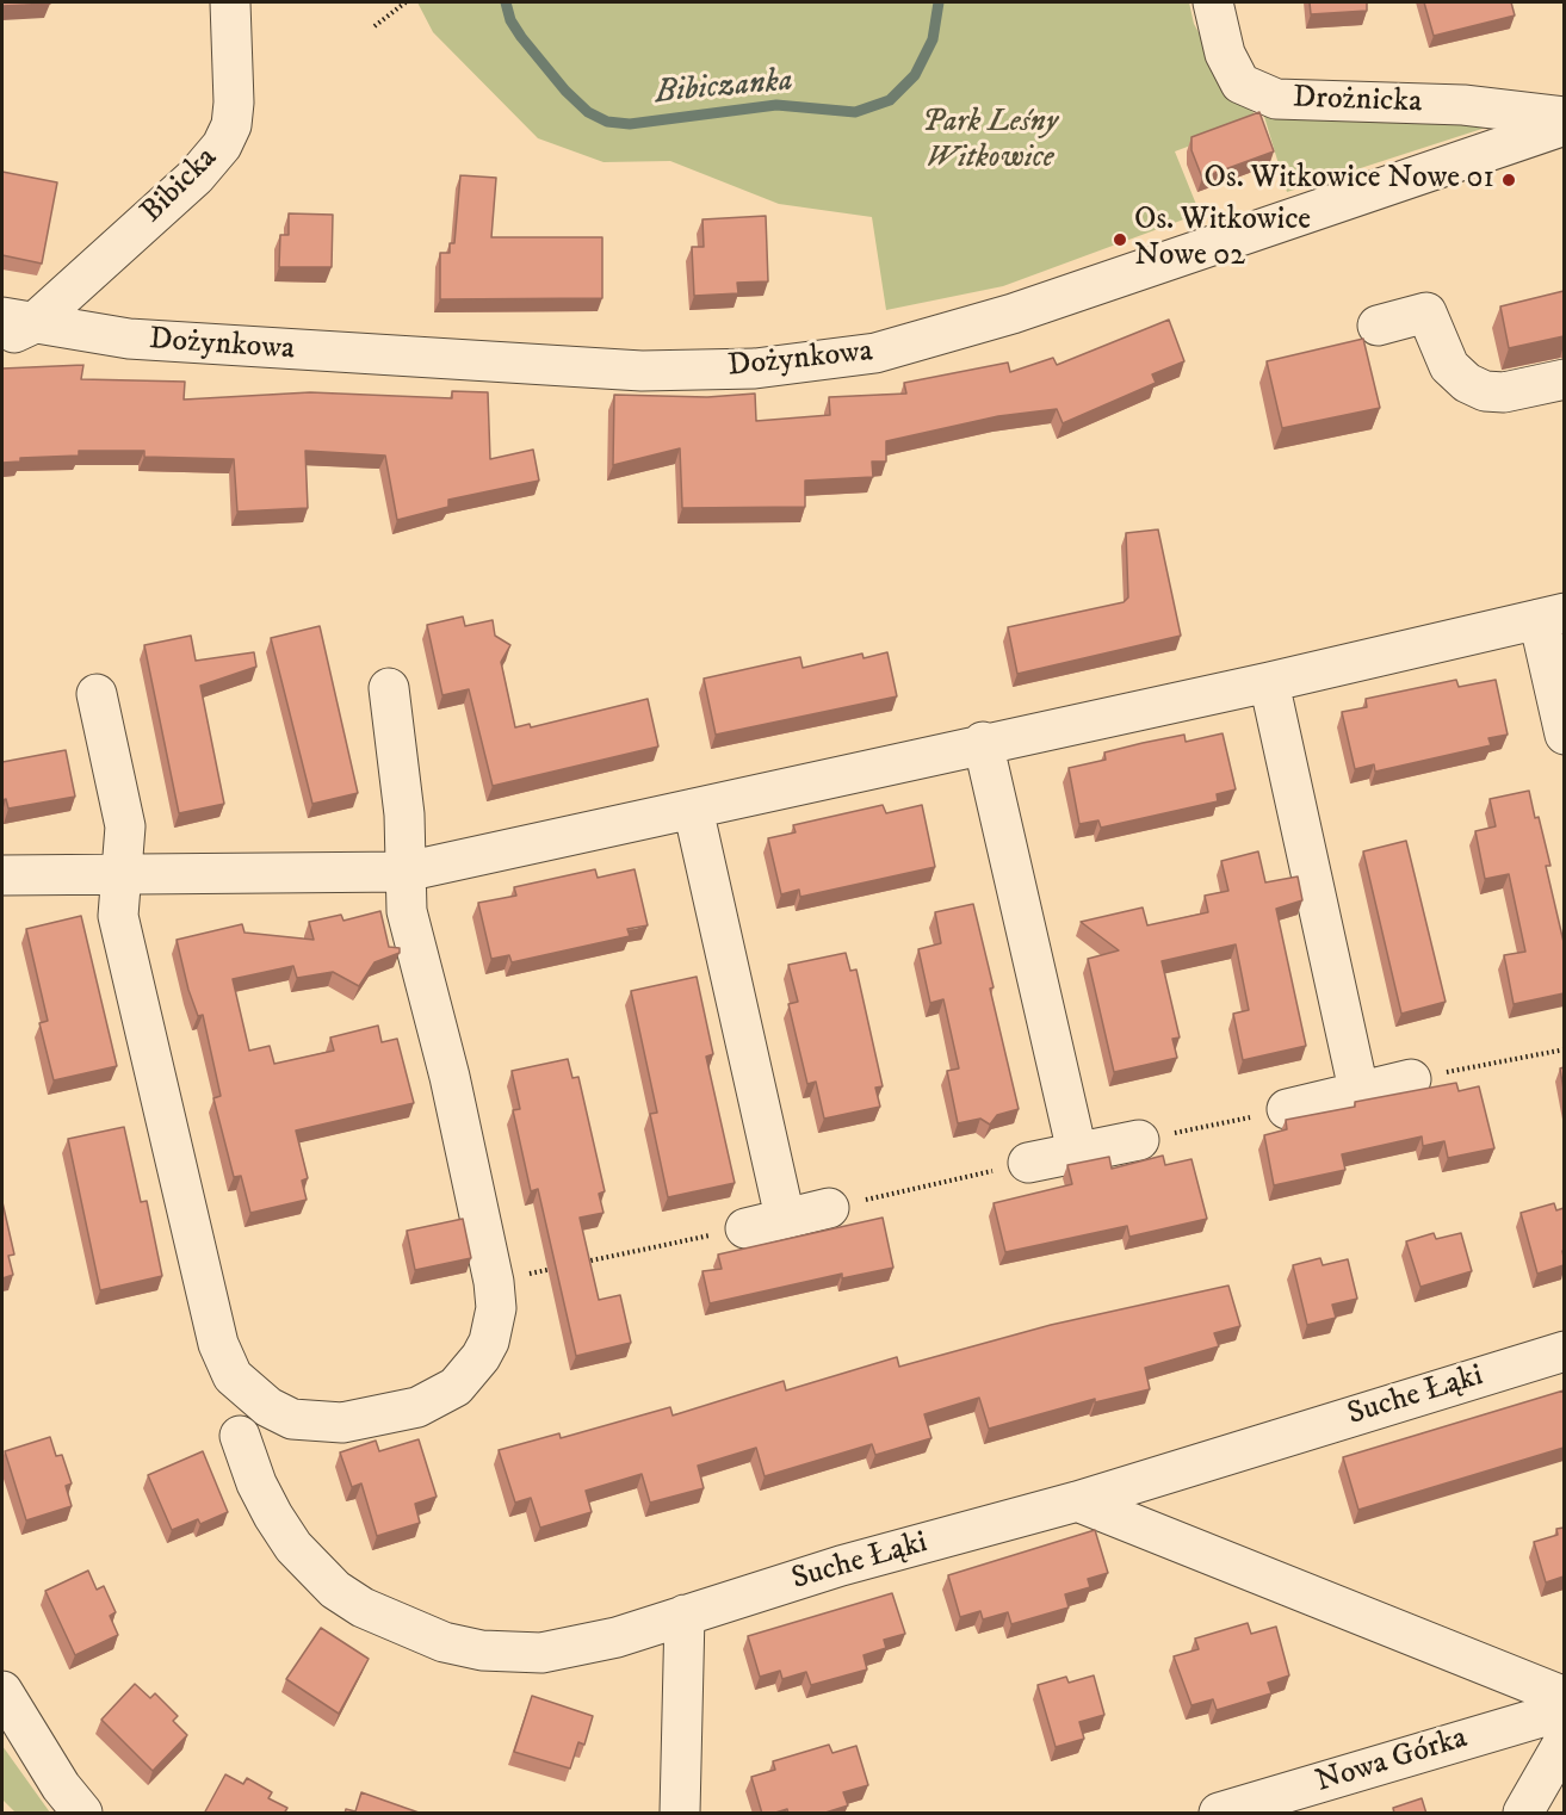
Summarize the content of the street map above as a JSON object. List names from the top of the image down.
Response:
{
  "streets": {
    "street": [
      "Drożnicka",
      "Bibicka",
      "Dożynkowa",
      "Suche Łąki",
      "Nowa Górka"
    ]
  },
  "crossings": [
    ["Bibicka", "Dożynkowa"]
  ],
  "water": ["Bibiczanka"],
  "parks": ["Park Leśny Witkowice"],
  "places": ["Os. Witkowice Nowe 01", "Os. Witkowice Nowe 02"]
}
